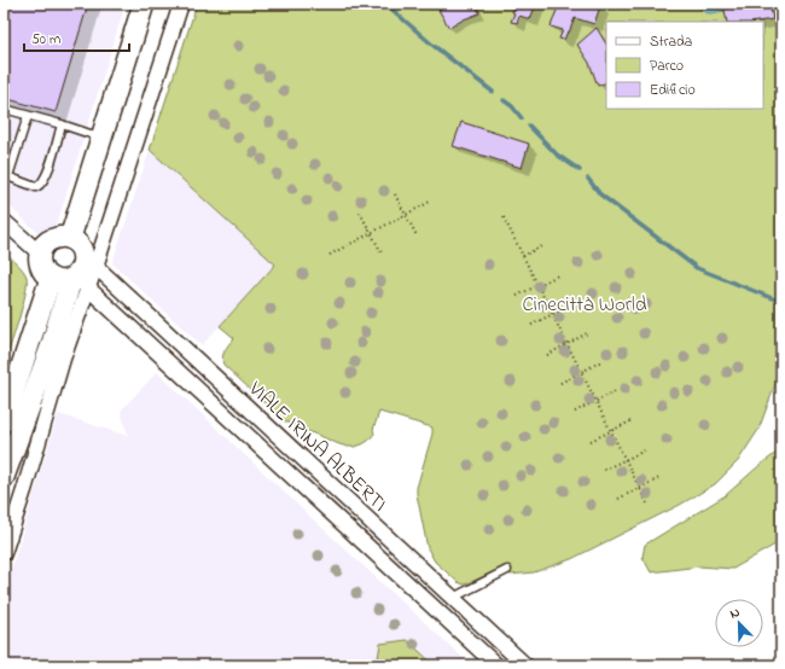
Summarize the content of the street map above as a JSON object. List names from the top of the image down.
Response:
{
  "streets": {
    "street": ["VIALE IRINA ALBERTI"]
  },
  "parks": ["Cinecittà World"],
  "legend": ["Strada", "Parco", "Edificio"],
  "scale_bar": "50 m",
  "north": "top left"
}
